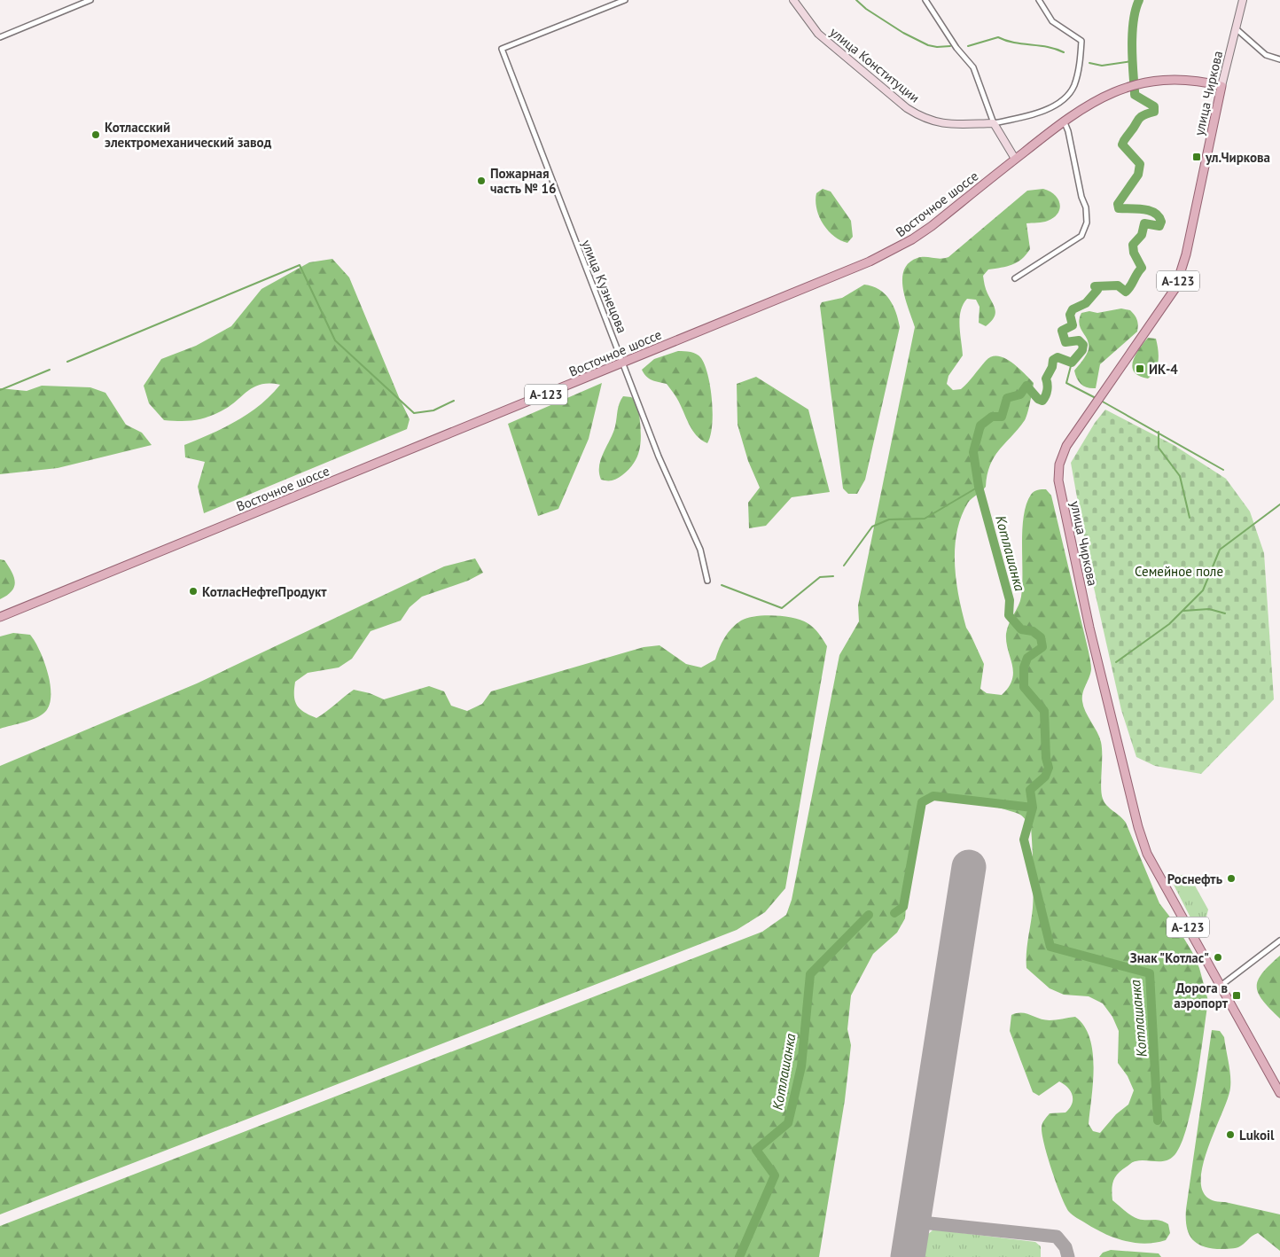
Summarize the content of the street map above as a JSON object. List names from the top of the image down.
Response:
{
  "streets": {
    "main road": [
      "улица Конституции",
      "улица Чиркова",
      "Восточное шоссе",
      "А-123"
    ],
    "street": ["улица Кузнецова"]
  },
  "crossings": [
    ["улица Чиркова", "А-123"],
    ["Восточное шоссе", "А-123"],
    ["Восточное шоссе", "улица Кузнецова"]
  ],
  "water": ["Котлашанка"],
  "parks": ["Семейное поле"],
  "places": {
    "other": [
      "Котласский электромеханический завод",
      "Пожарная часть № 16",
      "КотласНефтеПродукт",
      "Роснефть",
      "Знак \"Котлас\"",
      "Lukoil"
    ],
    "transit": ["ул.Чиркова", "ИК-4", "Дорога в аэропорт"]
  }
}
